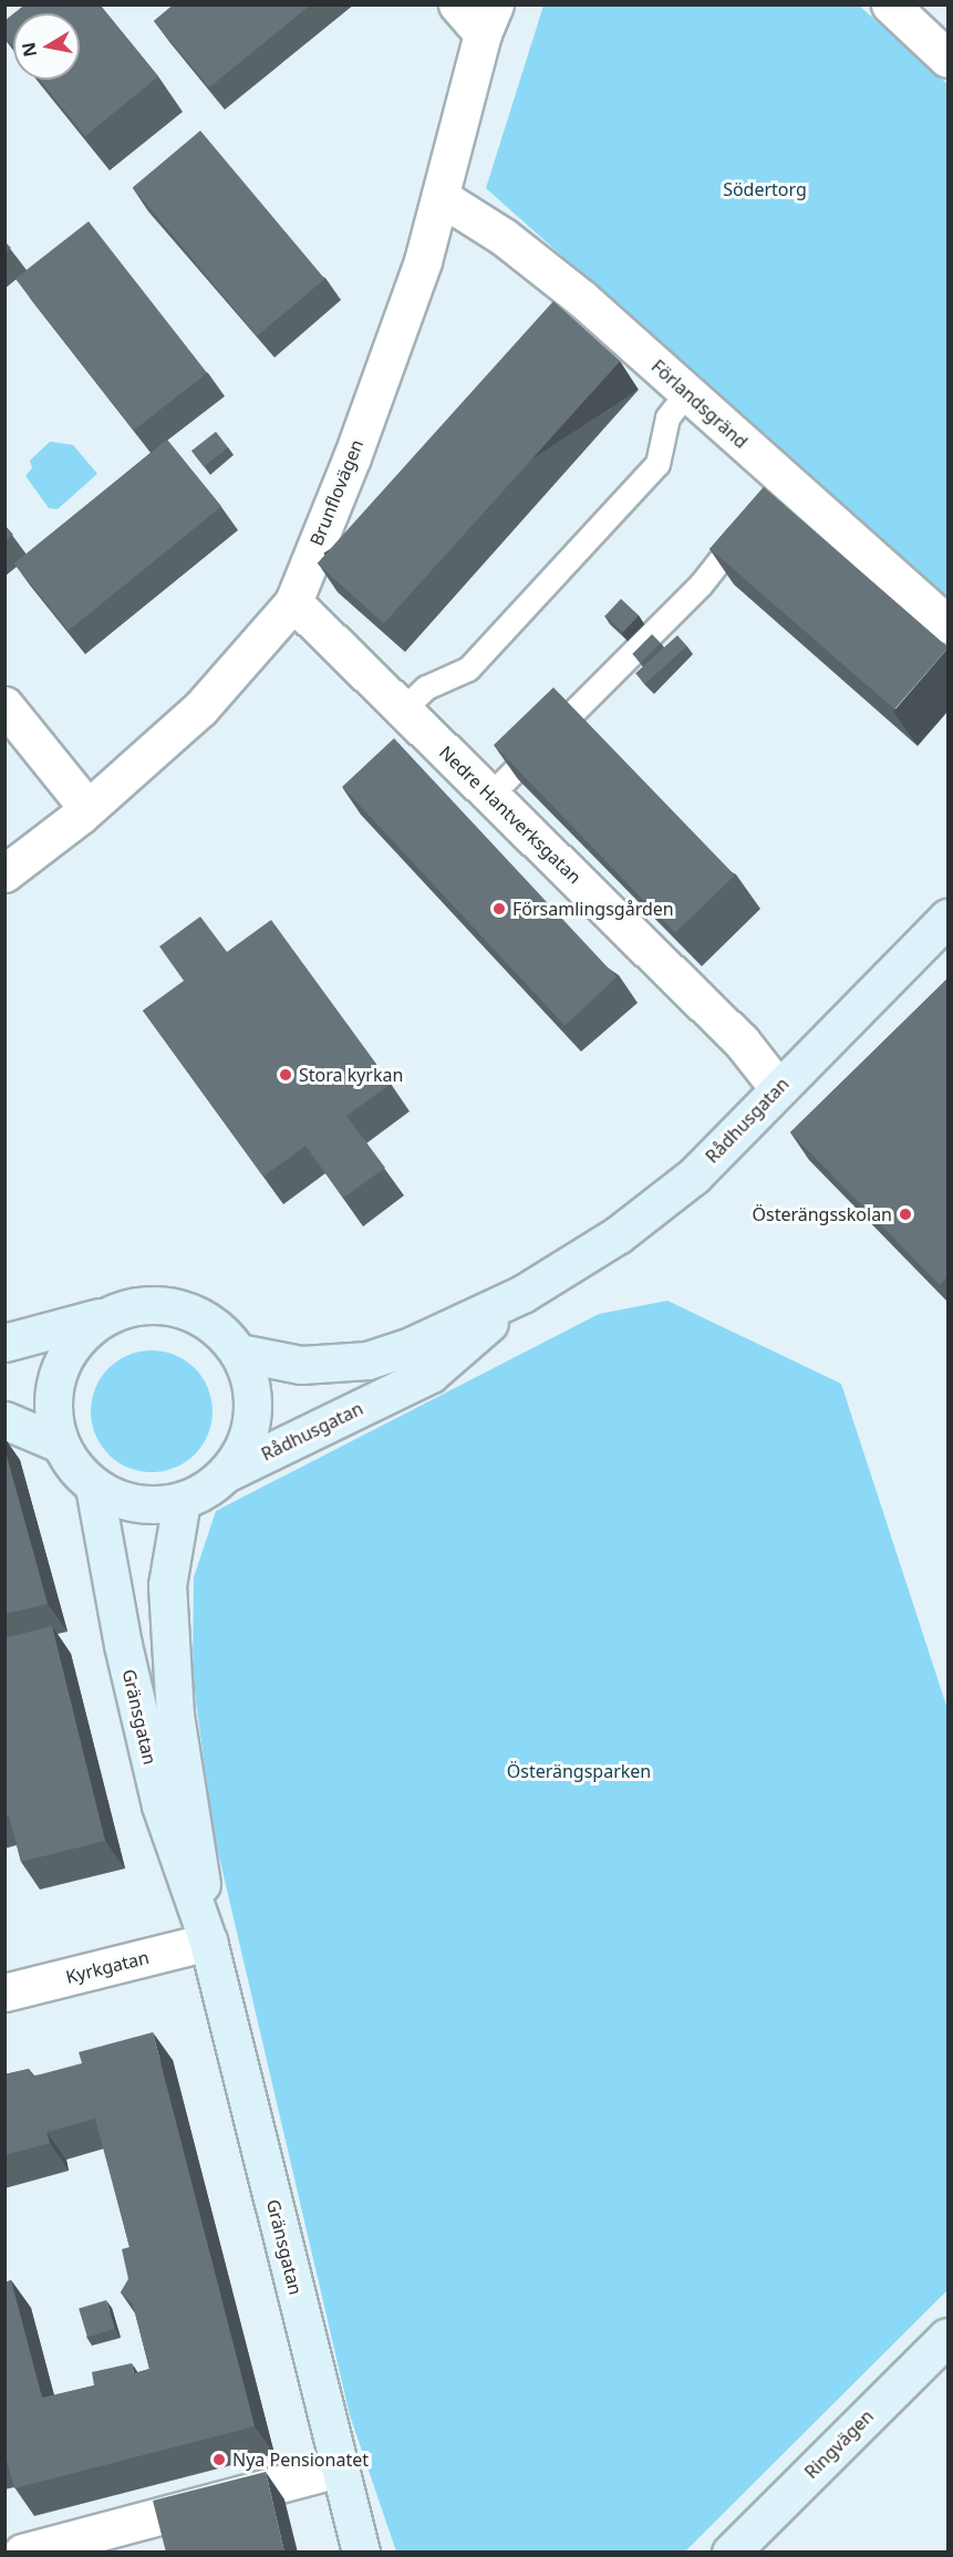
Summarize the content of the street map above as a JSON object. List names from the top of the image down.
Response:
{
  "streets": {
    "main road": ["Rådhusgatan", "Gränsgatan", "Ringvägen"],
    "street": [
      "Förlandsgränd",
      "Brunflovägen",
      "Nedre Hantverksgatan",
      "Kyrkgatan"
    ]
  },
  "crossings": [
    ["Förlandsgränd", "Brunflovägen"],
    ["Brunflovägen", "Nedre Hantverksgatan"],
    ["Nedre Hantverksgatan", "Rådhusgatan"],
    ["Rådhusgatan", "Gränsgatan"],
    ["Gränsgatan", "Kyrkgatan"]
  ],
  "parks": ["Södertorg", "Österängsparken"],
  "places": [
    "Församlingsgården",
    "Stora kyrkan",
    "Österängsskolan",
    "Nya Pensionatet"
  ],
  "north": "left"
}
